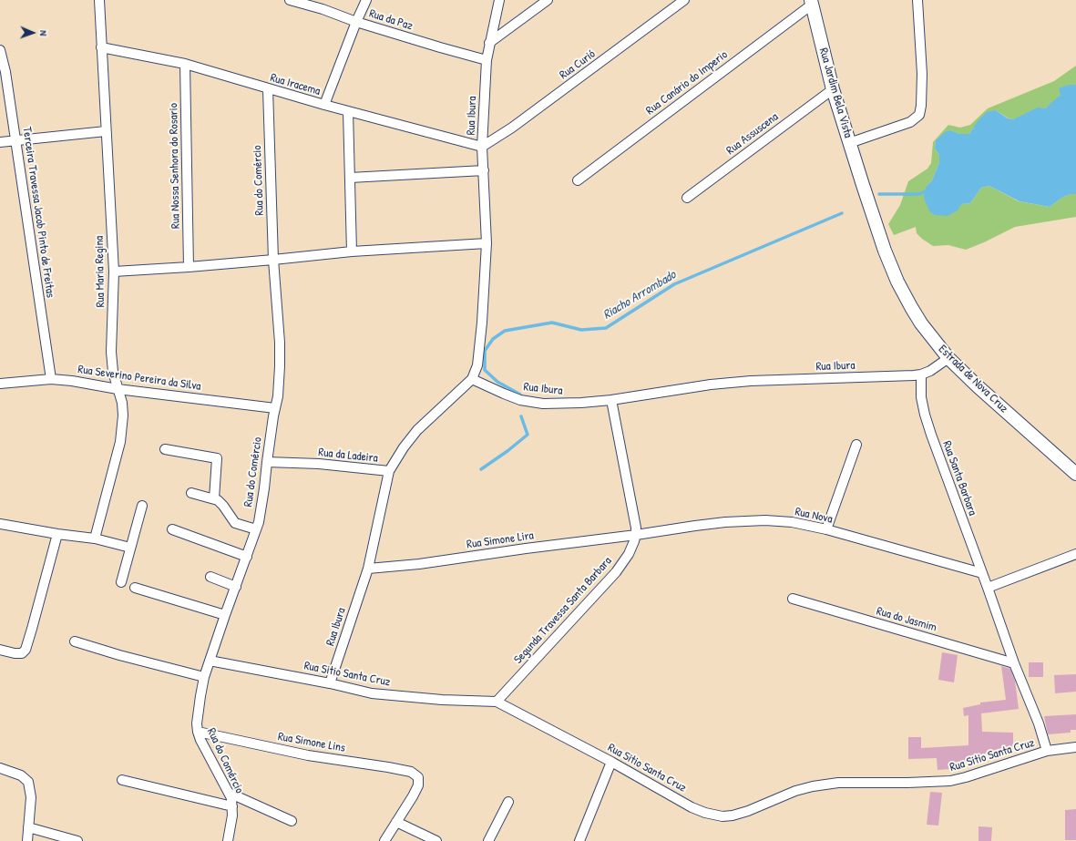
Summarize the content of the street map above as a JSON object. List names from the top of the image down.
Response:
{
  "streets": {
    "main road": ["Rua Jardim Bela Vista", "Estrada de Nova Cruz"],
    "street": [
      "Rua da Paz",
      "Rua Curió",
      "Rua Canário do Imperio",
      "Rua Iracema",
      "Rua Ibura",
      "Rua Assuscena",
      "Rua Nossa Senhora do Rosario",
      "Rua do Comércio",
      "Terceira Travessa Jacob Pinto de Freitas",
      "Rua Maria Regina",
      "Rua Severino Pereira da Silva",
      "Rua da Ladeira",
      "Rua Santa Barbara",
      "Rua Nova",
      "Rua Simone Lira",
      "Segunda Travessa Santa Barbara",
      "Rua do Jasmim",
      "Rua Sitio Santa Cruz",
      "Rua Simone Lins"
    ]
  },
  "crossings": [
    ["Rua da Paz", "Rua Ibura"],
    ["Rua Curió", "Rua Iracema"],
    ["Rua Curió", "Rua Ibura"],
    ["Rua Canário do Imperio", "Rua Jardim Bela Vista"],
    ["Rua Iracema", "Rua Ibura"],
    ["Rua Iracema", "Rua Nossa Senhora do Rosario"],
    ["Rua Iracema", "Rua do Comércio"],
    ["Rua Iracema", "Rua Maria Regina"],
    ["Rua Jardim Bela Vista", "Rua Assuscena"],
    ["Rua Jardim Bela Vista", "Estrada de Nova Cruz"],
    ["Rua Ibura", "Estrada de Nova Cruz"],
    ["Rua Ibura", "Rua da Ladeira"],
    ["Rua Ibura", "Rua Santa Barbara"],
    ["Rua Ibura", "Rua Simone Lira"],
    ["Rua Ibura", "Segunda Travessa Santa Barbara"],
    ["Rua Ibura", "Rua Sitio Santa Cruz"],
    ["Rua do Comércio", "Rua Severino Pereira da Silva"],
    ["Rua do Comércio", "Rua da Ladeira"],
    ["Rua do Comércio", "Rua Sitio Santa Cruz"],
    ["Rua do Comércio", "Rua Simone Lins"],
    ["Terceira Travessa Jacob Pinto de Freitas", "Rua Severino Pereira da Silva"],
    ["Rua Maria Regina", "Rua Severino Pereira da Silva"],
    ["Rua Santa Barbara", "Rua Nova"],
    ["Rua Santa Barbara", "Rua do Jasmim"],
    ["Rua Santa Barbara", "Rua Sitio Santa Cruz"],
    ["Rua Nova", "Rua Simone Lira"],
    ["Rua Nova", "Segunda Travessa Santa Barbara"],
    ["Rua Simone Lira", "Segunda Travessa Santa Barbara"],
    ["Segunda Travessa Santa Barbara", "Rua Sitio Santa Cruz"]
  ],
  "water": ["Riacho Arrombado"],
  "north": "right"
}
